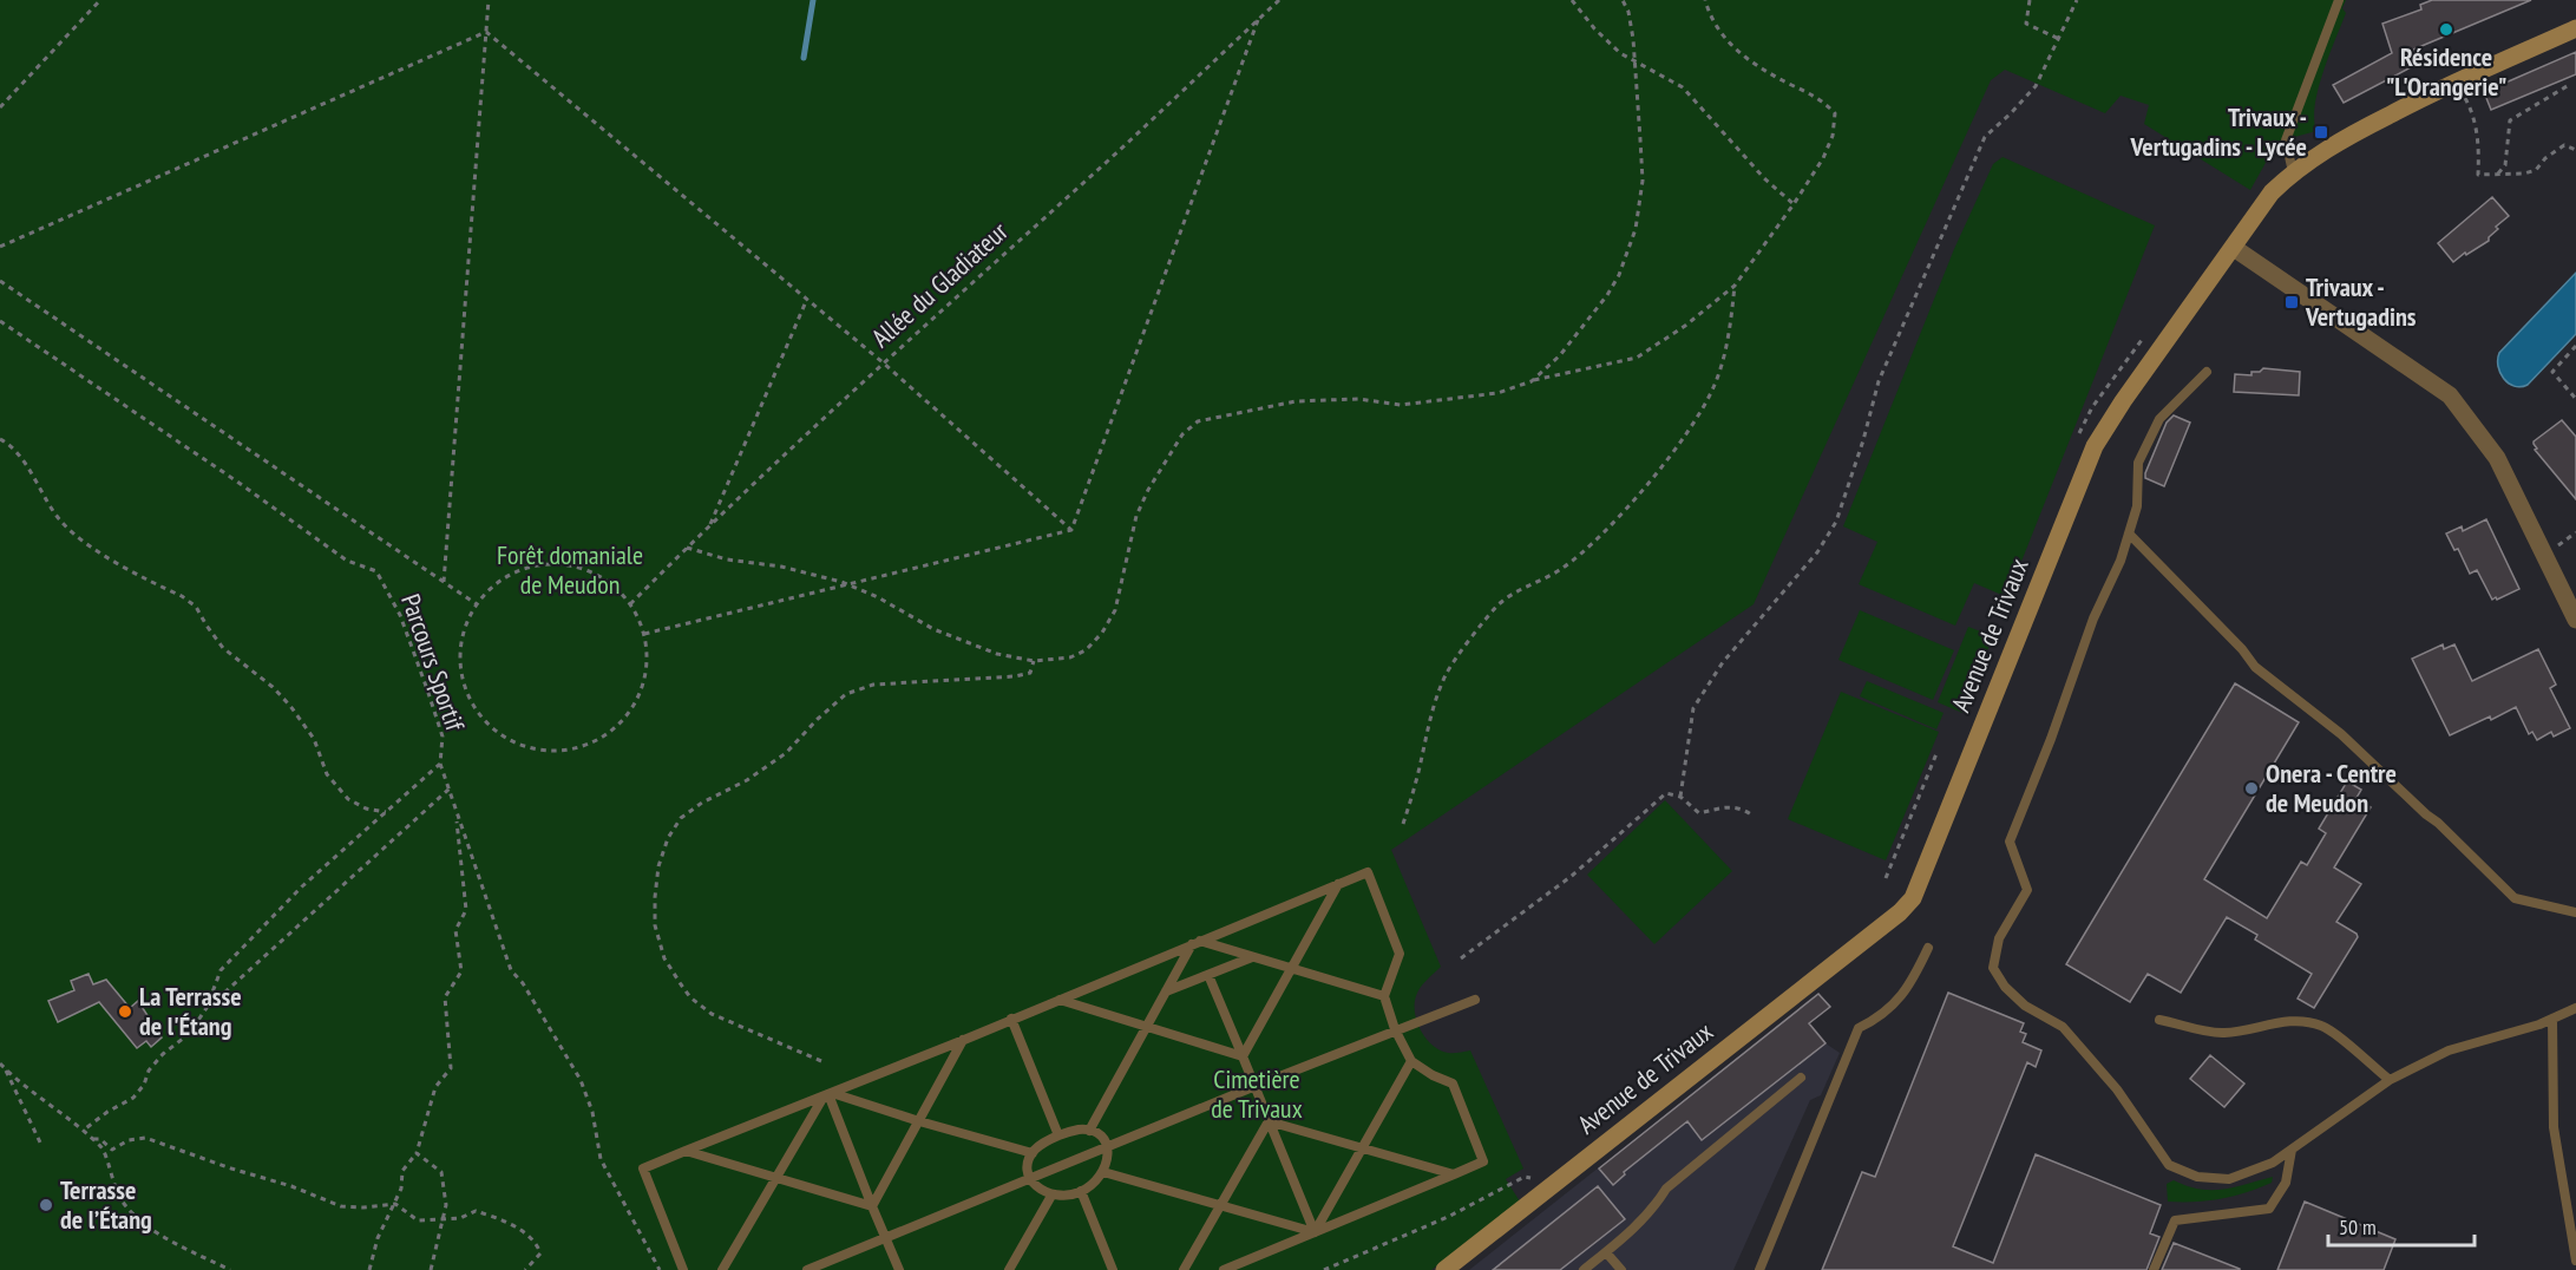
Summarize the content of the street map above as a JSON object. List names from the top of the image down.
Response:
{
  "streets": {
    "main road": ["Avenue de Trivaux"],
    "path": ["Allée du Gladiateur", "Parcours Sportif"]
  },
  "parks": ["Forêt domaniale de Meudon", "Cimetière de Trivaux"],
  "places": {
    "other": [
      "Résidence \"L'Orangerie\"",
      "Onera - Centre de Meudon",
      "La Terrasse de l'Étang",
      "Terrasse de l’Étang"
    ],
    "transit": ["Trivaux - Vertugadins - Lycée", "Trivaux - Vertugadins"]
  },
  "scale_bar": "50 m"
}
